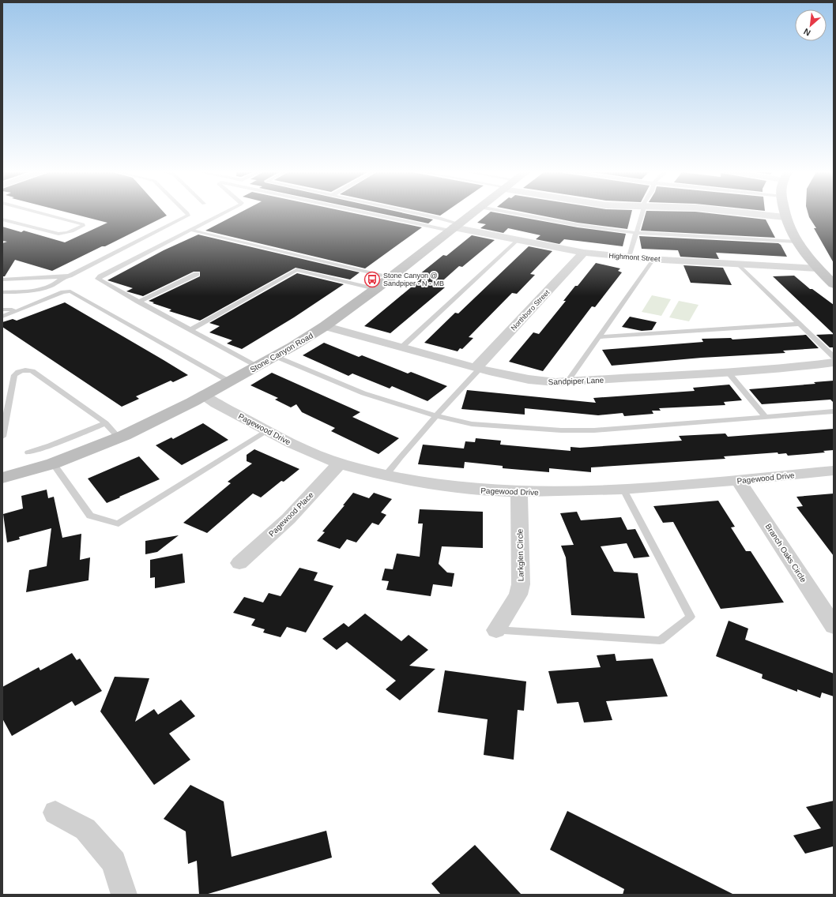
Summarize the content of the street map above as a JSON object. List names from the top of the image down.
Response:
{
  "streets": {
    "street": [
      "Highmont Street",
      "Northboro Street",
      "Stone Canyon Road",
      "Sandpiper Lane",
      "Pagewood Drive",
      "Pagewood Place",
      "Branch Oaks Circle",
      "Larkglen Circle"
    ]
  },
  "crossings": [
    ["Highmont Street", "Northboro Street"],
    ["Highmont Street", "Stone Canyon Road"],
    ["Northboro Street", "Sandpiper Lane"],
    ["Stone Canyon Road", "Sandpiper Lane"],
    ["Stone Canyon Road", "Pagewood Drive"],
    ["Pagewood Drive", "Pagewood Place"],
    ["Pagewood Drive", "Branch Oaks Circle"],
    ["Pagewood Drive", "Larkglen Circle"]
  ],
  "places": {
    "bus stop": ["Stone Canyon @ Sandpiper - N - MB"]
  },
  "north": "bottom left"
}
